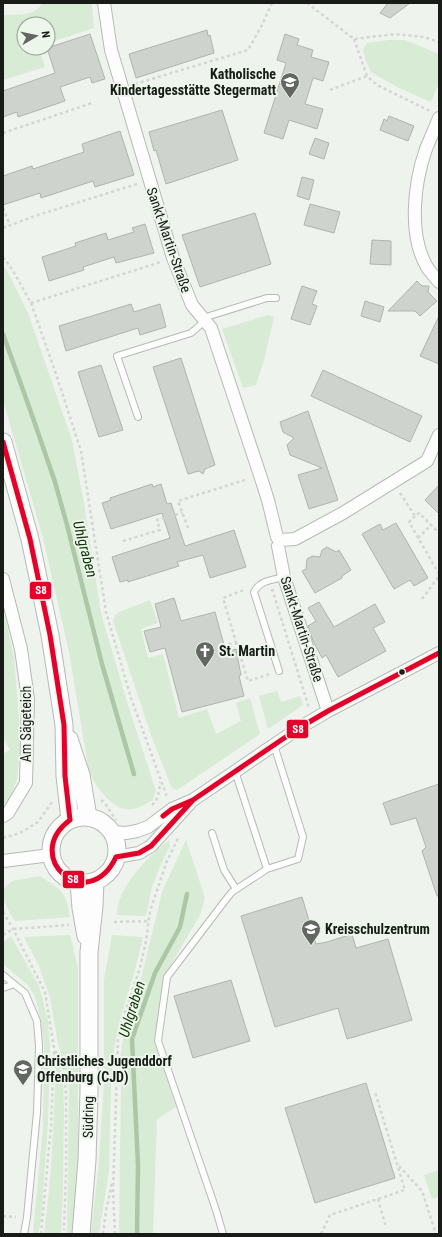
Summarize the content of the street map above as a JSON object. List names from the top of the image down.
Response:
{
  "streets": {
    "street": ["Sankt-Martin-Straße", "Am Sägeteich", "Südring"]
  },
  "water": ["Uhlgraben"],
  "places": {
    "school or university": ["Katholische Kindertagesstätte Stegermatt", "Kreisschulzentrum", "Christliches Jugenddorf Offenburg (CJD)"],
    "church": ["St. Martin"]
  },
  "lines": ["transit line S8"],
  "north": "right"
}
